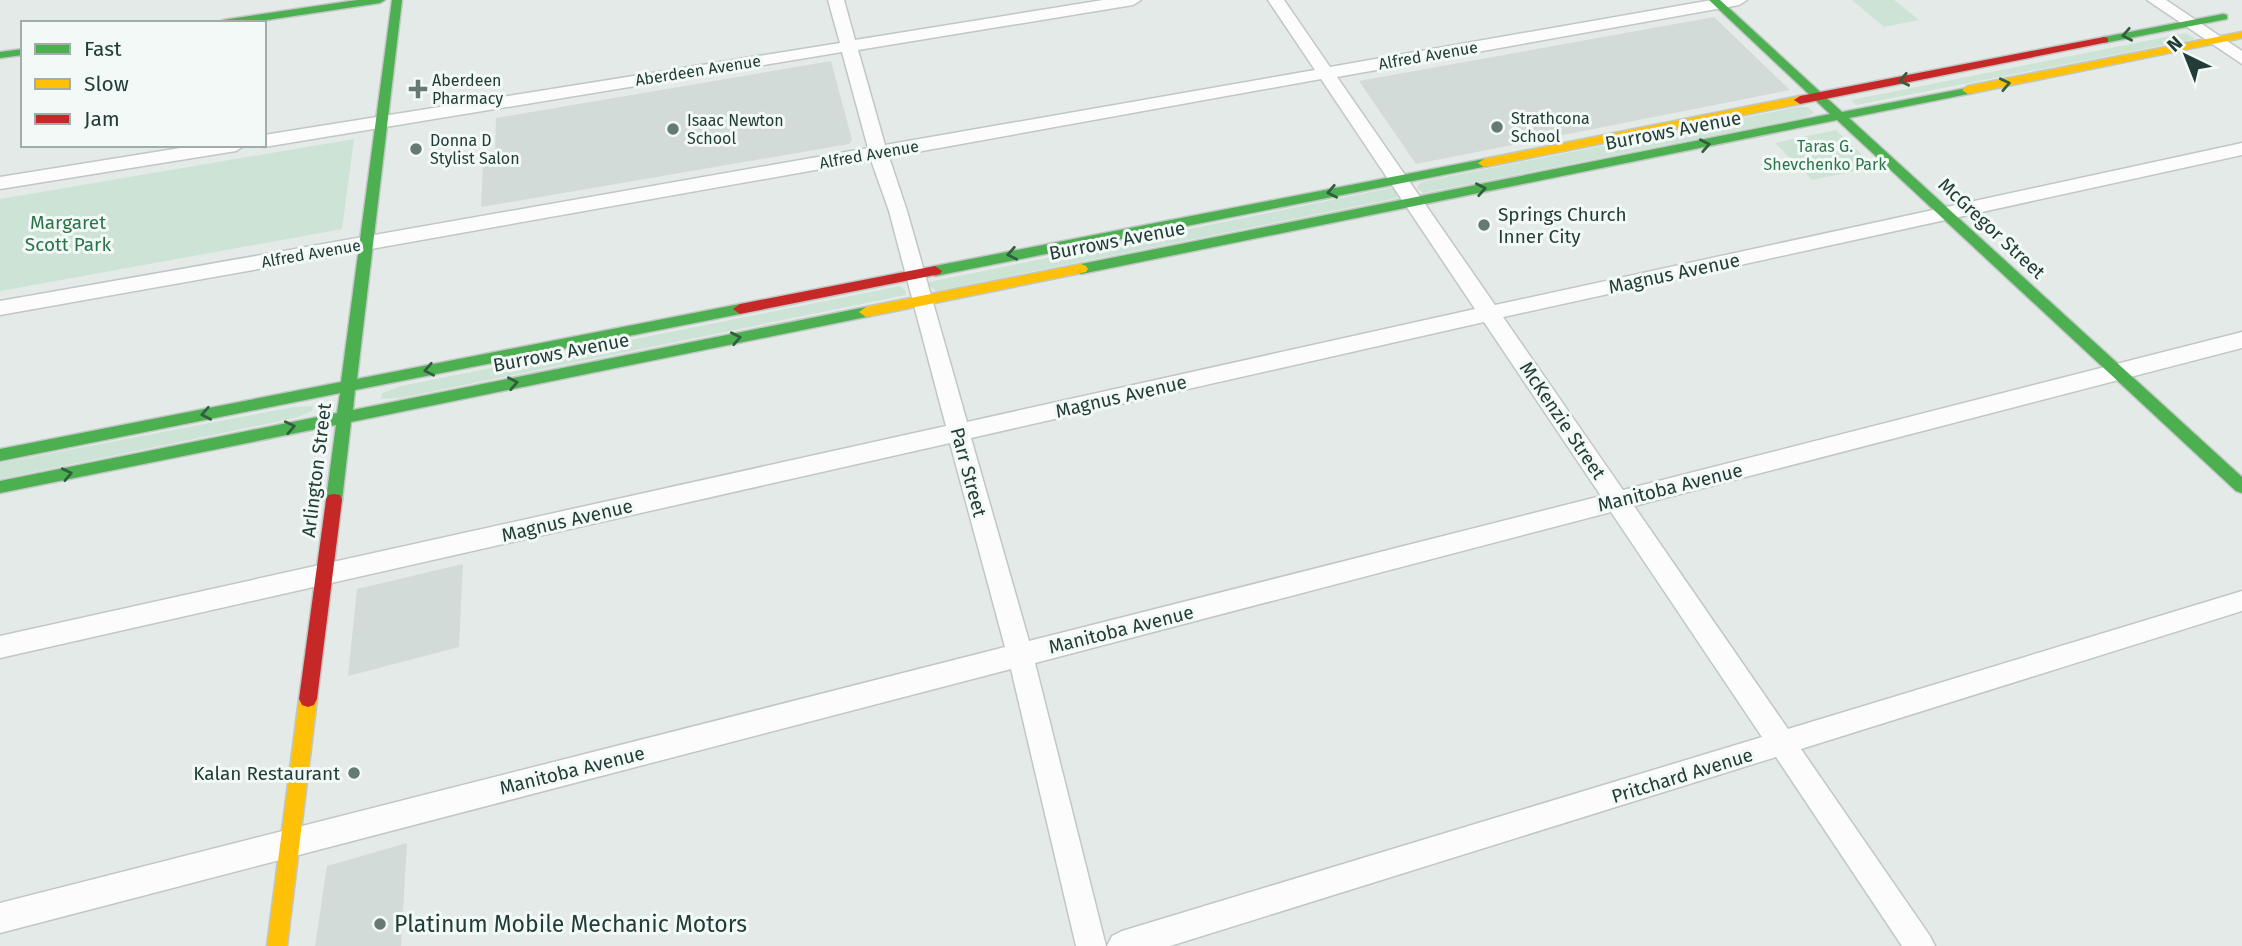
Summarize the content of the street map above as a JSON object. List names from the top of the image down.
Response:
{
  "streets": {
    "street": [
      "Alfred Avenue",
      "Aberdeen Avenue",
      "Burrows Avenue",
      "McGregor Street",
      "Magnus Avenue",
      "McKenzie Street",
      "Arlington Street",
      "Parr Street",
      "Manitoba Avenue",
      "Pritchard Avenue"
    ]
  },
  "crossings": [
    ["Alfred Avenue", "McGregor Street"],
    ["Alfred Avenue", "McKenzie Street"],
    ["Alfred Avenue", "Arlington Street"],
    ["Alfred Avenue", "Parr Street"],
    ["Aberdeen Avenue", "Arlington Street"],
    ["Aberdeen Avenue", "Parr Street"],
    ["Burrows Avenue", "McGregor Street"],
    ["Burrows Avenue", "McKenzie Street"],
    ["Burrows Avenue", "Arlington Street"],
    ["Burrows Avenue", "Parr Street"],
    ["McGregor Street", "Magnus Avenue"],
    ["McGregor Street", "Manitoba Avenue"],
    ["Magnus Avenue", "McKenzie Street"],
    ["Magnus Avenue", "Arlington Street"],
    ["Magnus Avenue", "Parr Street"],
    ["McKenzie Street", "Manitoba Avenue"],
    ["McKenzie Street", "Pritchard Avenue"],
    ["Arlington Street", "Manitoba Avenue"],
    ["Parr Street", "Manitoba Avenue"]
  ],
  "parks": ["Taras G. Shevchenko Park", "Margaret Scott Park"],
  "places": {
    "health": ["Aberdeen Pharmacy"],
    "other": [
      "Strathcona School",
      "Isaac Newton School",
      "Donna D Stylist Salon",
      "Springs Church Inner City",
      "Kalan Restaurant",
      "Platinum Mobile Mechanic Motors"
    ]
  },
  "legend": ["Fast", "Slow", "Jam"],
  "north": "top left"
}
